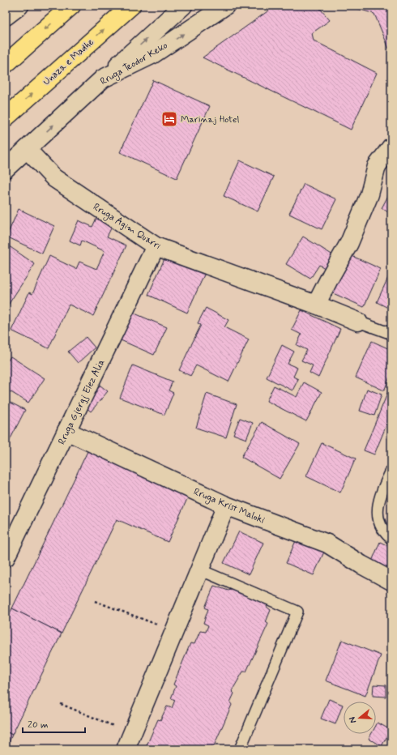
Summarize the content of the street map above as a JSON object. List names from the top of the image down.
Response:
{
  "streets": {
    "highway": ["Unaza e Madhe"],
    "street": [
      "Rruga Teodor Keko",
      "Rruga Agim Quarri",
      "Rruga Gjergj Elez Alia",
      "Rruga Krist Maloki"
    ]
  },
  "crossings": [
    ["Rruga Teodor Keko", "Rruga Agim Quarri"],
    ["Rruga Agim Quarri", "Rruga Gjergj Elez Alia"],
    ["Rruga Gjergj Elez Alia", "Rruga Krist Maloki"]
  ],
  "places": {
    "hotel": ["Marinaj Hotel"]
  },
  "scale_bar": "20 m",
  "north": "left"
}
